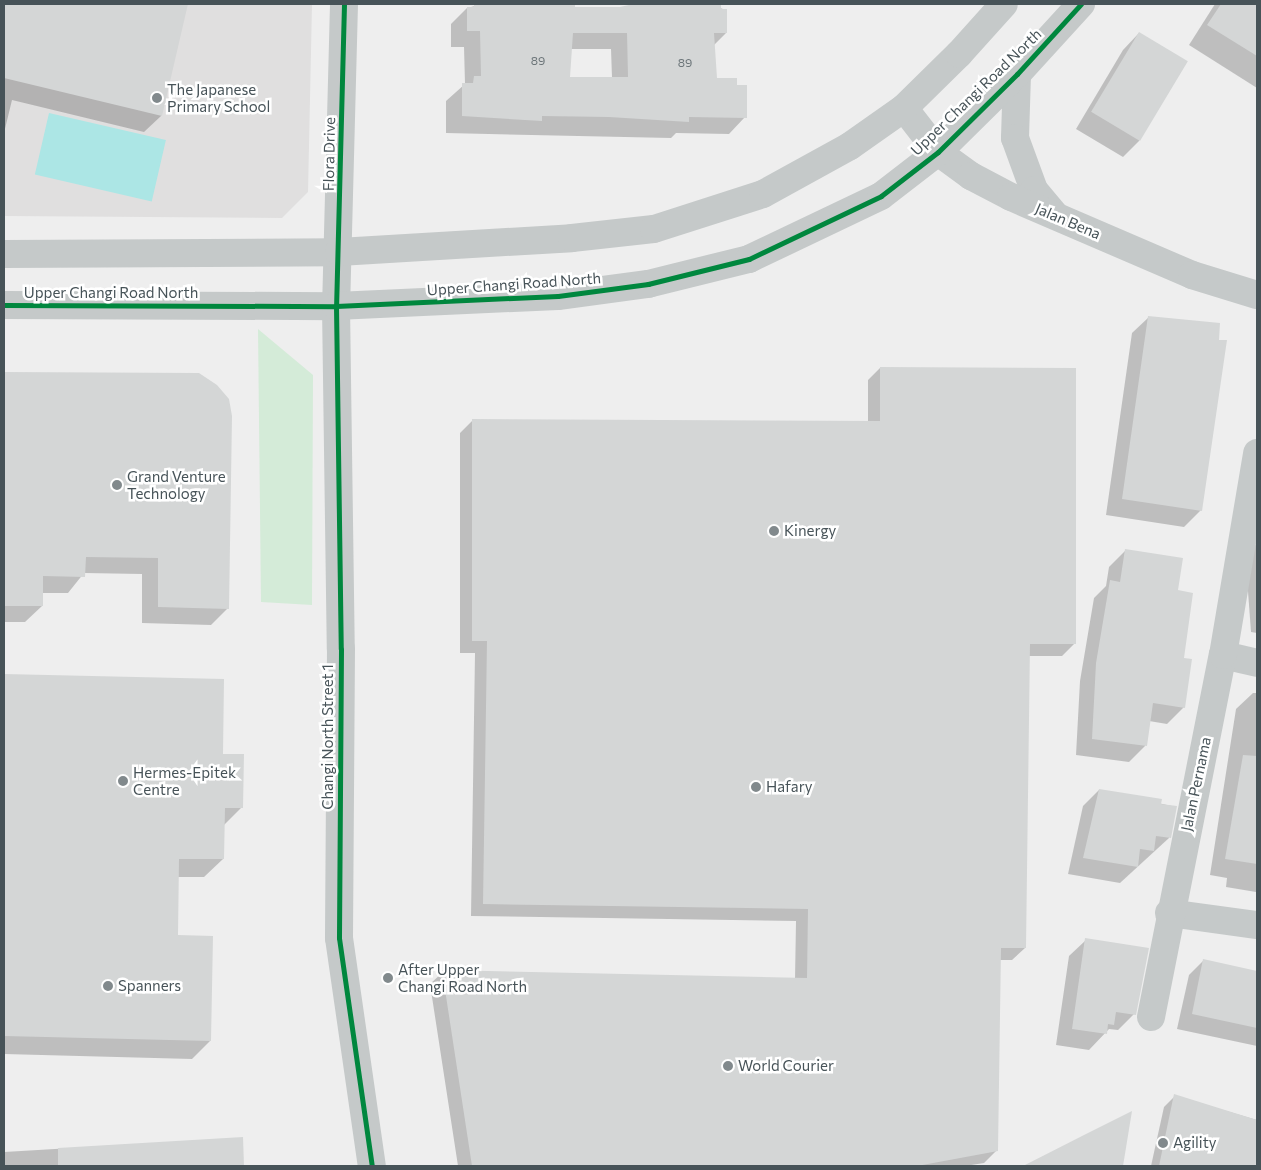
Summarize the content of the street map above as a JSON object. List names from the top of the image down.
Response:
{
  "streets": {
    "street": [
      "Upper Changi Road North",
      "Flora Drive",
      "Jalan Bena",
      "Changi North Street 1",
      "Jalan Pernama"
    ]
  },
  "crossings": [
    ["Upper Changi Road North", "Flora Drive"],
    ["Upper Changi Road North", "Jalan Bena"],
    ["Upper Changi Road North", "Changi North Street 1"],
    ["Flora Drive", "Changi North Street 1"]
  ],
  "places": [
    "The Japanese Primary School",
    "Grand Venture Technology",
    "Kinergy",
    "Hermes-Epitek Centre",
    "Hafary",
    "After Upper Changi Road North",
    "Spanners",
    "World Courier",
    "Agility"
  ],
  "house_numbers": ["89", "89"]
}
